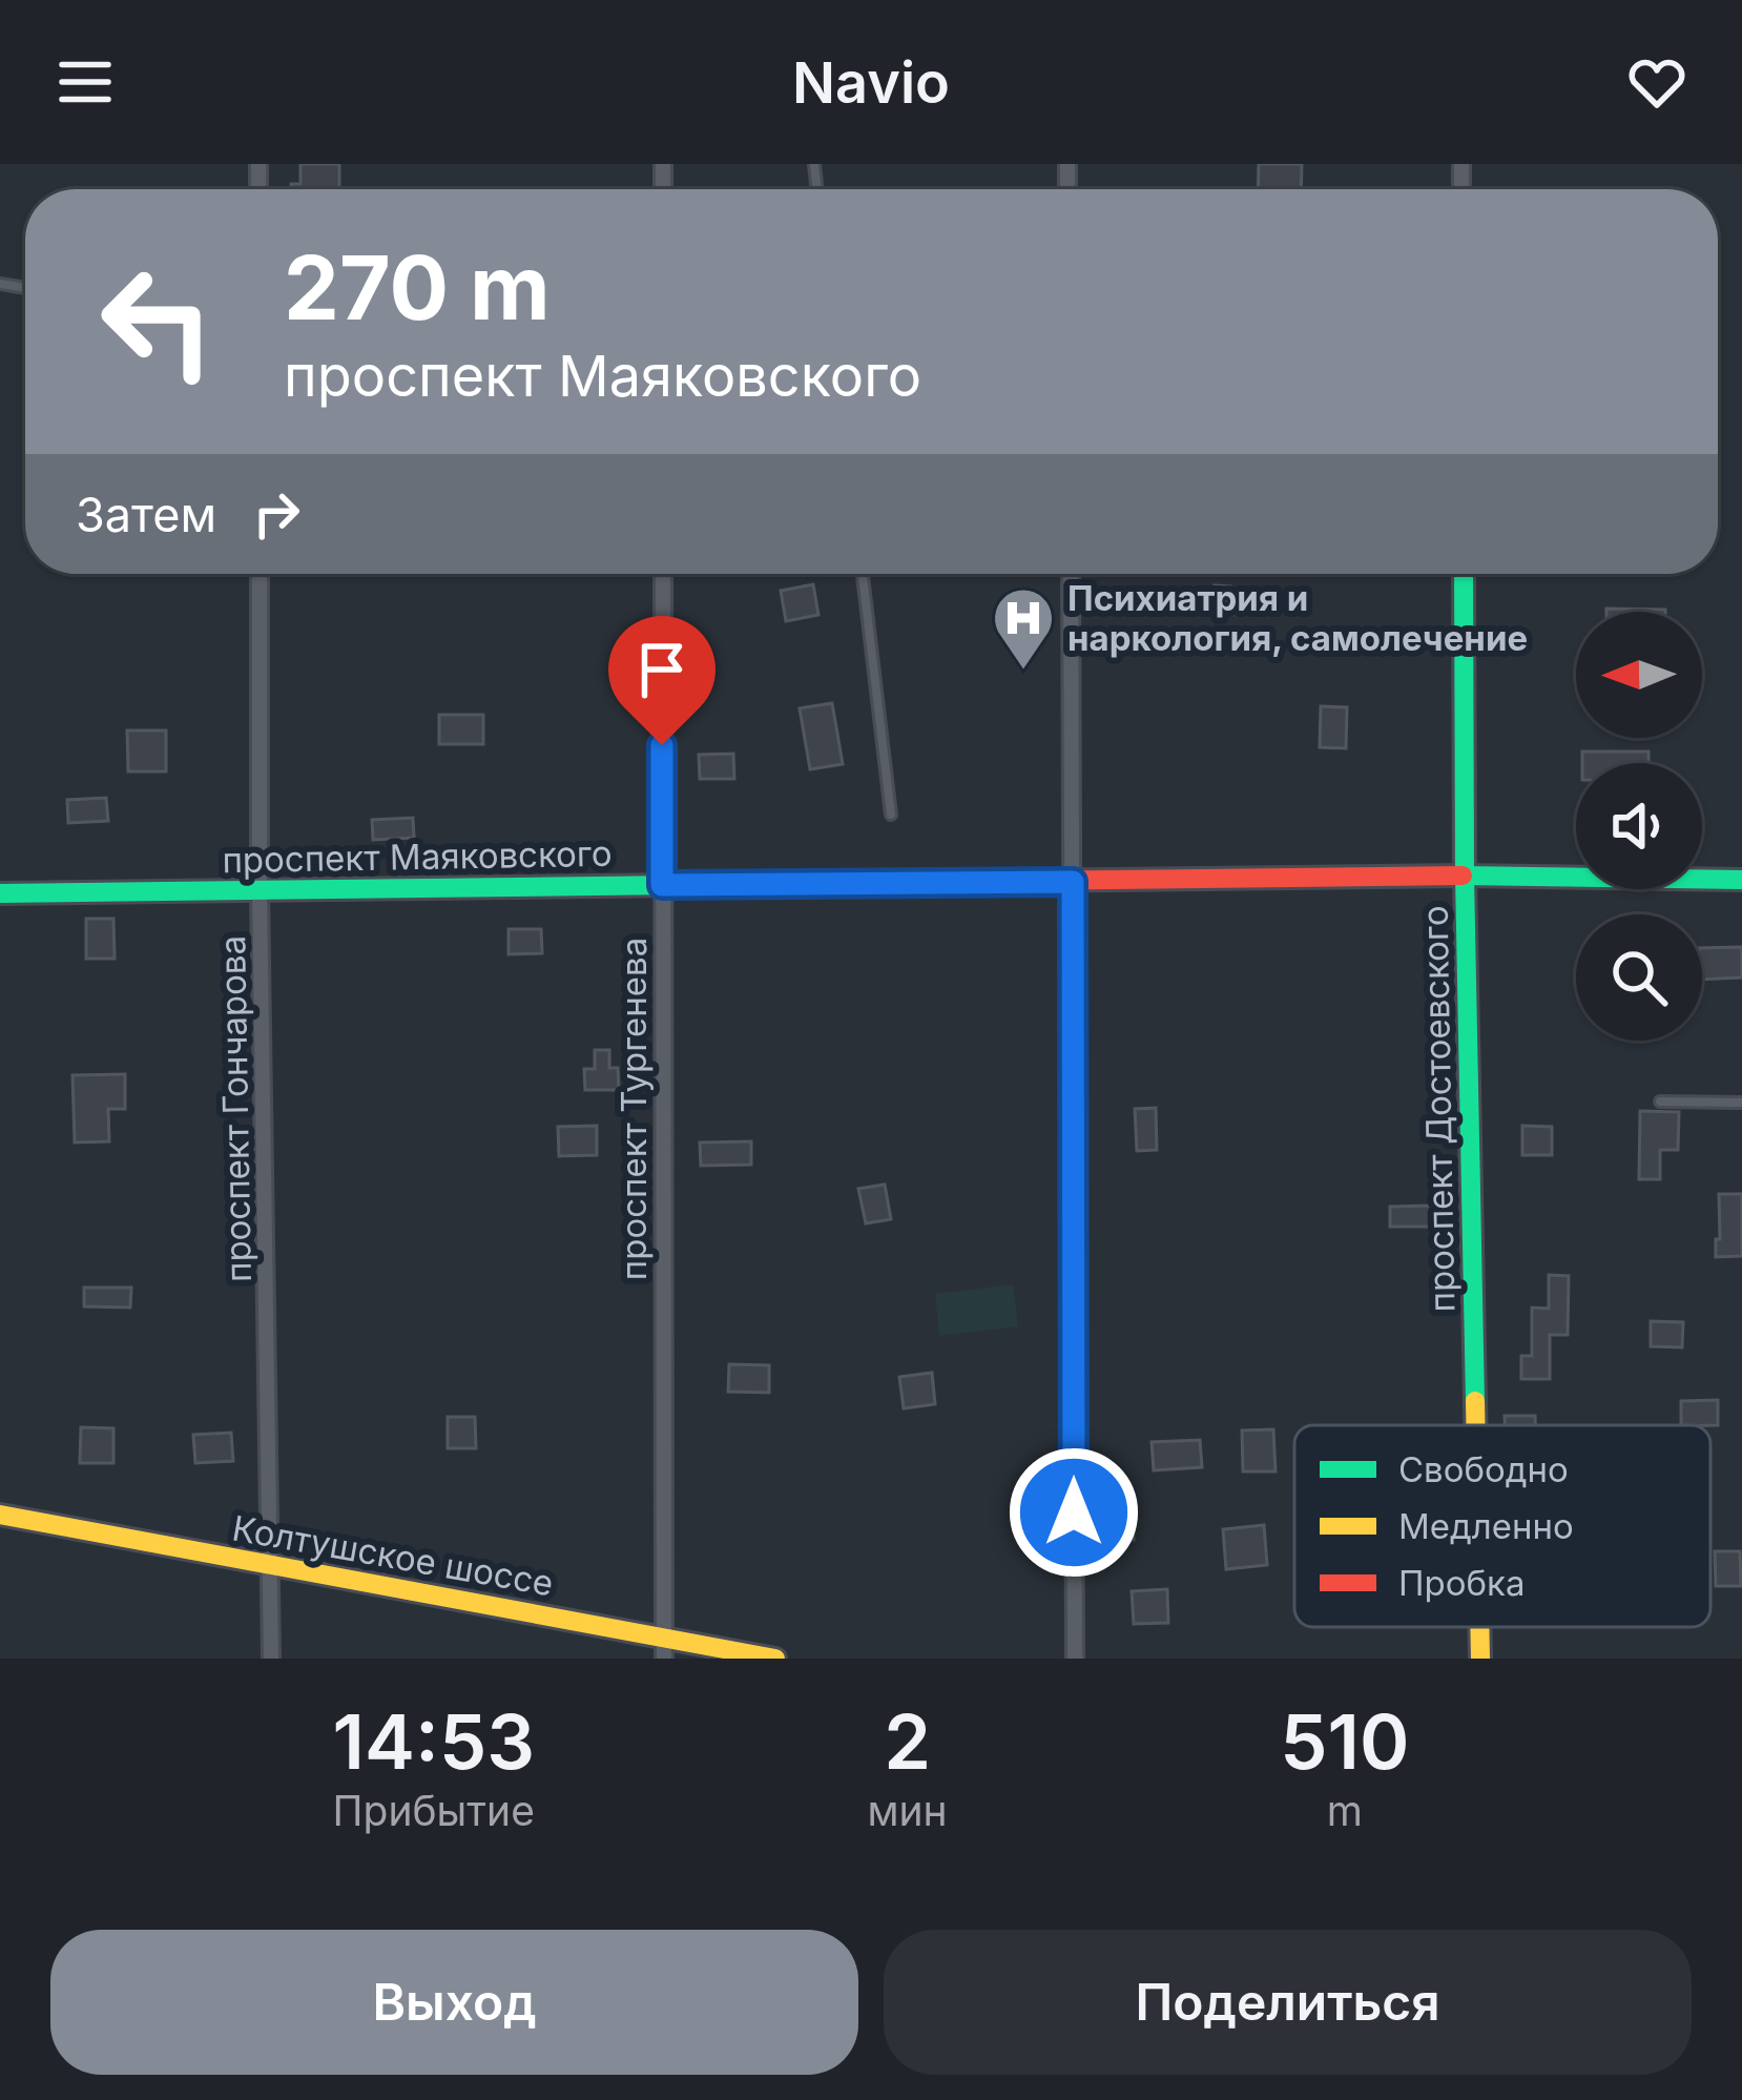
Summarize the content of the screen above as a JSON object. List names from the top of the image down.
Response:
{
  "streets": {
    "street": [
      "проспект Маяковского",
      "проспект Гончарова",
      "проспект Тургенева",
      "проспект Достоевского",
      "Колтушское шоссе"
    ]
  },
  "crossings": [
    ["проспект Маяковского", "проспект Гончарова"],
    ["проспект Маяковского", "проспект Тургенева"],
    ["проспект Маяковского", "проспект Достоевского"],
    ["проспект Гончарова", "Колтушское шоссе"],
    ["проспект Тургенева", "Колтушское шоссе"]
  ],
  "places": {
    "hospital": ["Психиатрия и наркология, самолечение"]
  },
  "legend": ["Свободно", "Медленно", "Пробка"],
  "north": "left",
  "page": {
    "header": "Navio",
    "turn": ["270 m", "проспект Маяковского"],
    "then": "Затем",
    "eta": [
      "14:53",
      "Прибытие",
      "2",
      "мин",
      "510",
      "m"
    ],
    "buttons": ["Выход", "Поделиться"]
  }
}
